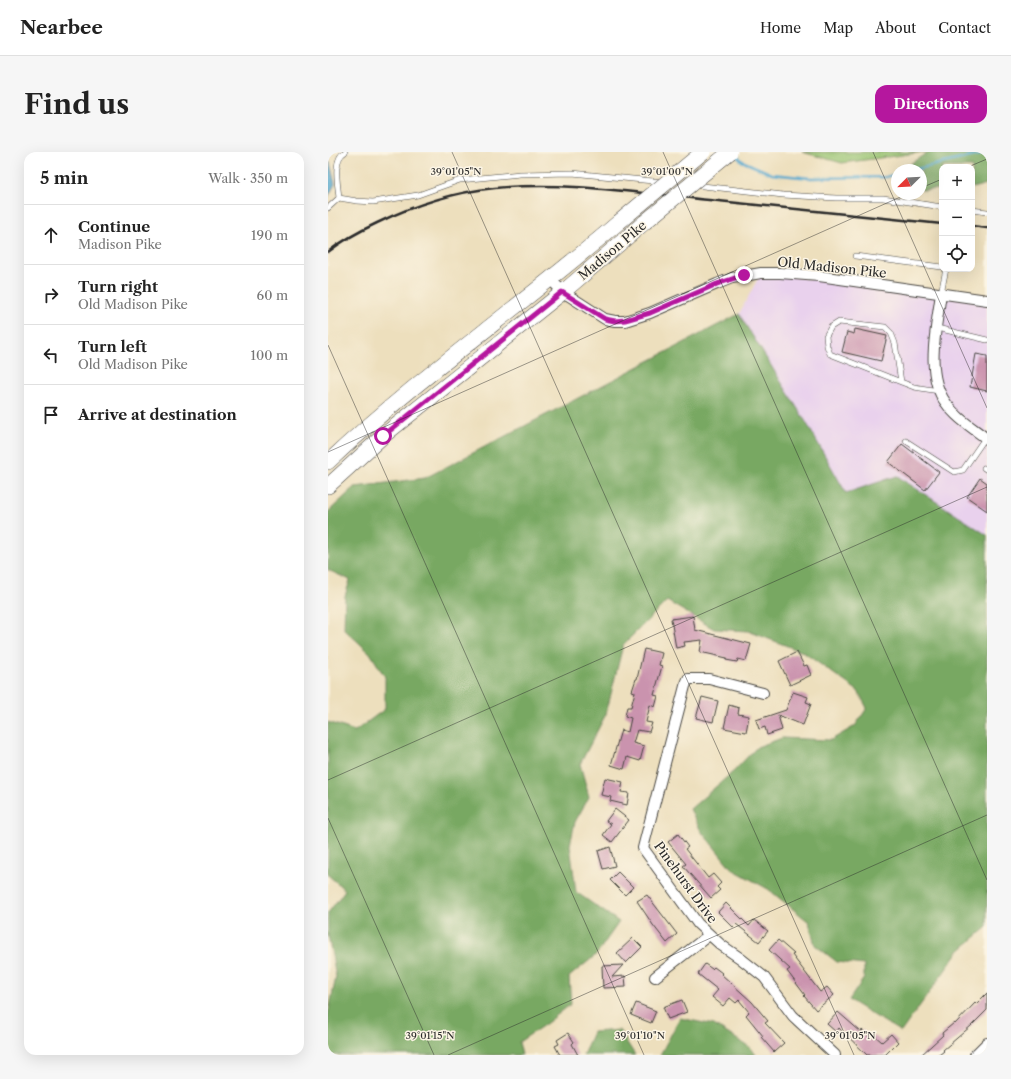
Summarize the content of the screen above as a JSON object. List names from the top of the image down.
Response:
{
  "streets": {
    "main road": ["Madison Pike"],
    "street": ["Old Madison Pike", "Pinehurst Drive"]
  },
  "crossings": [
    ["Madison Pike", "Old Madison Pike"]
  ],
  "north": "bottom left",
  "page": {
    "header": "Nearbee",
    "nav": [
      "Home",
      "Map",
      "About",
      "Contact"
    ],
    "buttons": "Directions",
    "title": "Find us",
    "heading": ["5 min", "Walk · 350 m"],
    "map_buttons": ["+", "−"],
    "list": [
      ["Continue", "Madison Pike", "190 m"],
      ["Turn right", "Old Madison Pike", "60 m"],
      ["Turn left", "Old Madison Pike", "100 m"],
      "Arrive at destination"
    ]
  },
  "coordinates": [
    "39°01'00\"N",
    "39°01'05\"N",
    "39°01'15\"N",
    "39°01'10\"N"
  ]
}
